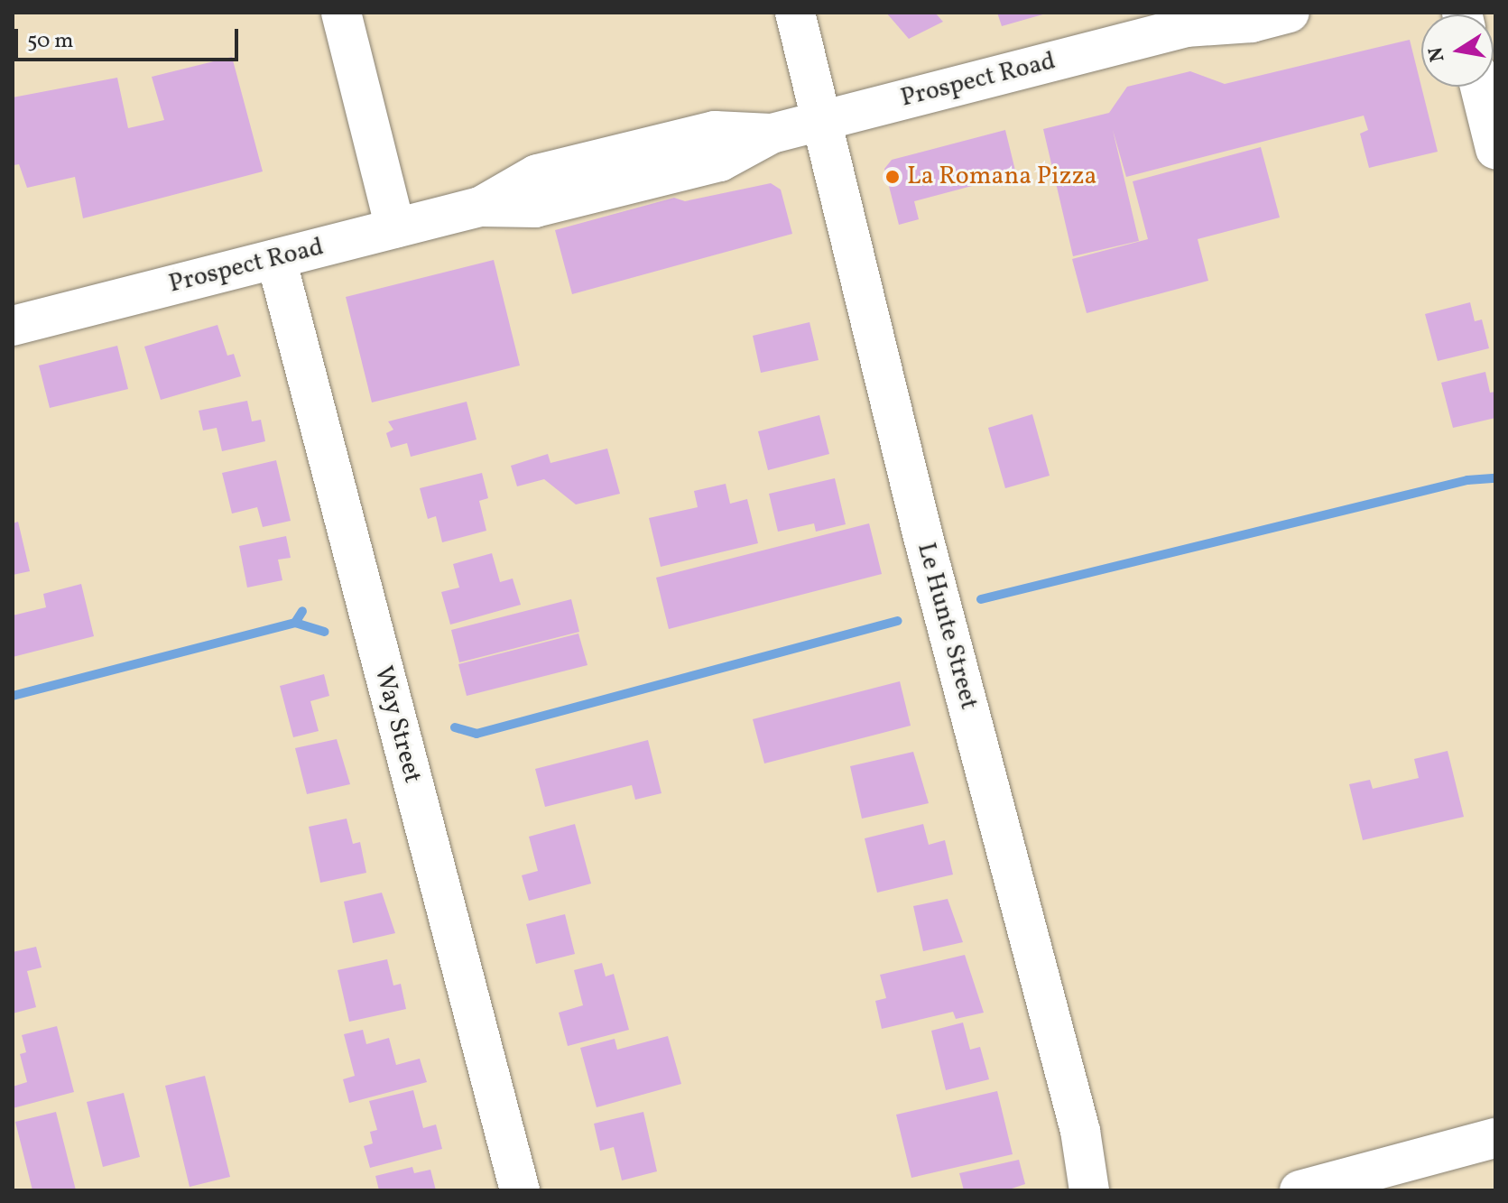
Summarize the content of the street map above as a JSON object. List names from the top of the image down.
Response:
{
  "streets": {
    "street": ["Prospect Road", "Le Hunte Street", "Way Street"]
  },
  "crossings": [
    ["Prospect Road", "Le Hunte Street"],
    ["Prospect Road", "Way Street"]
  ],
  "places": ["La Romana Pizza"],
  "scale_bar": "50 m",
  "north": "left"
}
